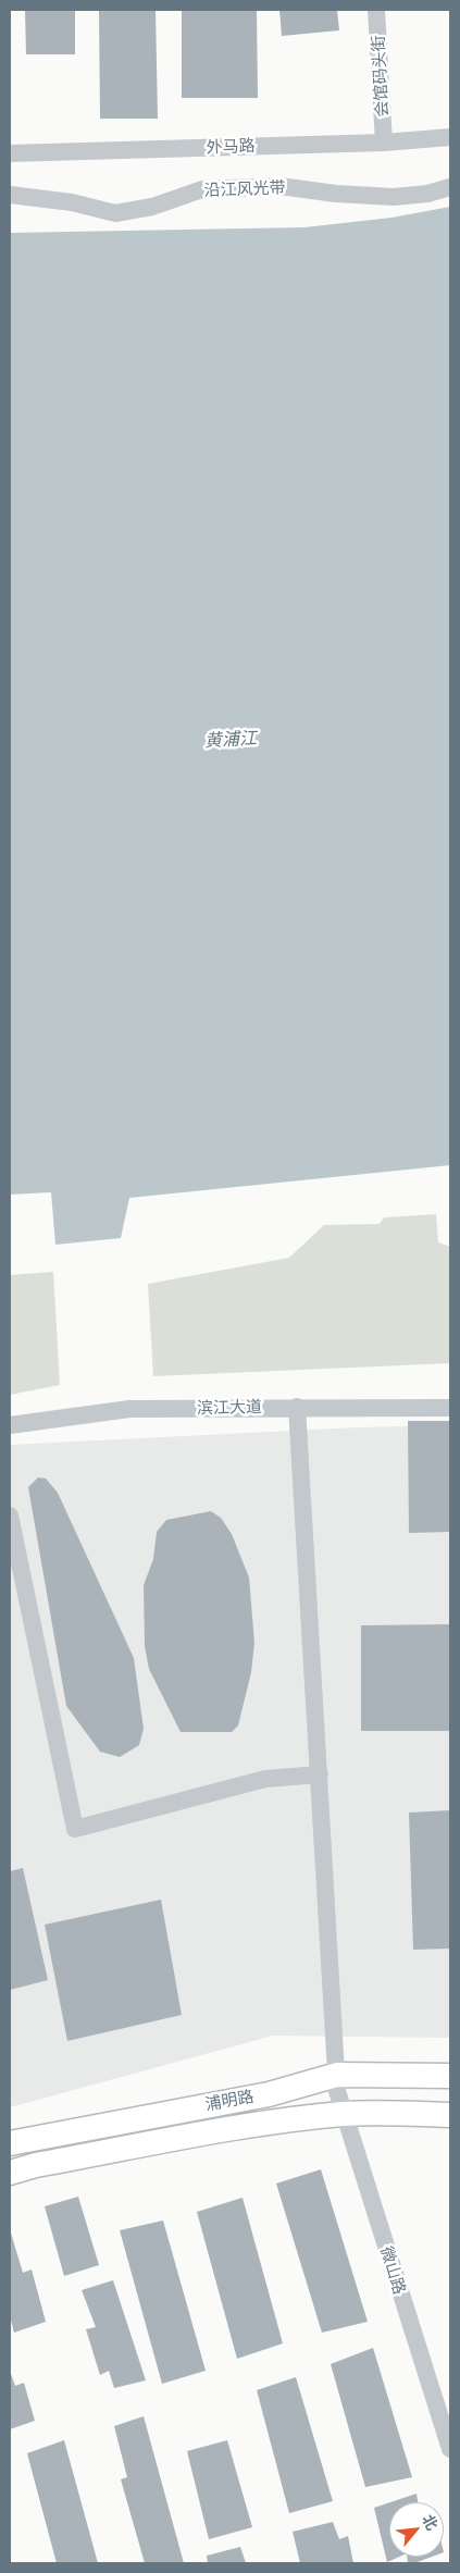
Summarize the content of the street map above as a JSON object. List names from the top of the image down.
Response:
{
  "streets": {
    "main road": ["浦明路"],
    "street": [
      "会馆码头街",
      "外马路",
      "沿江风光带",
      "滨江大道",
      "微山路"
    ]
  },
  "crossings": [
    ["会馆码头街", "外马路"],
    ["滨江大道", "微山路"],
    ["浦明路", "微山路"]
  ],
  "water": ["黄浦江"],
  "north": "top right"
}
